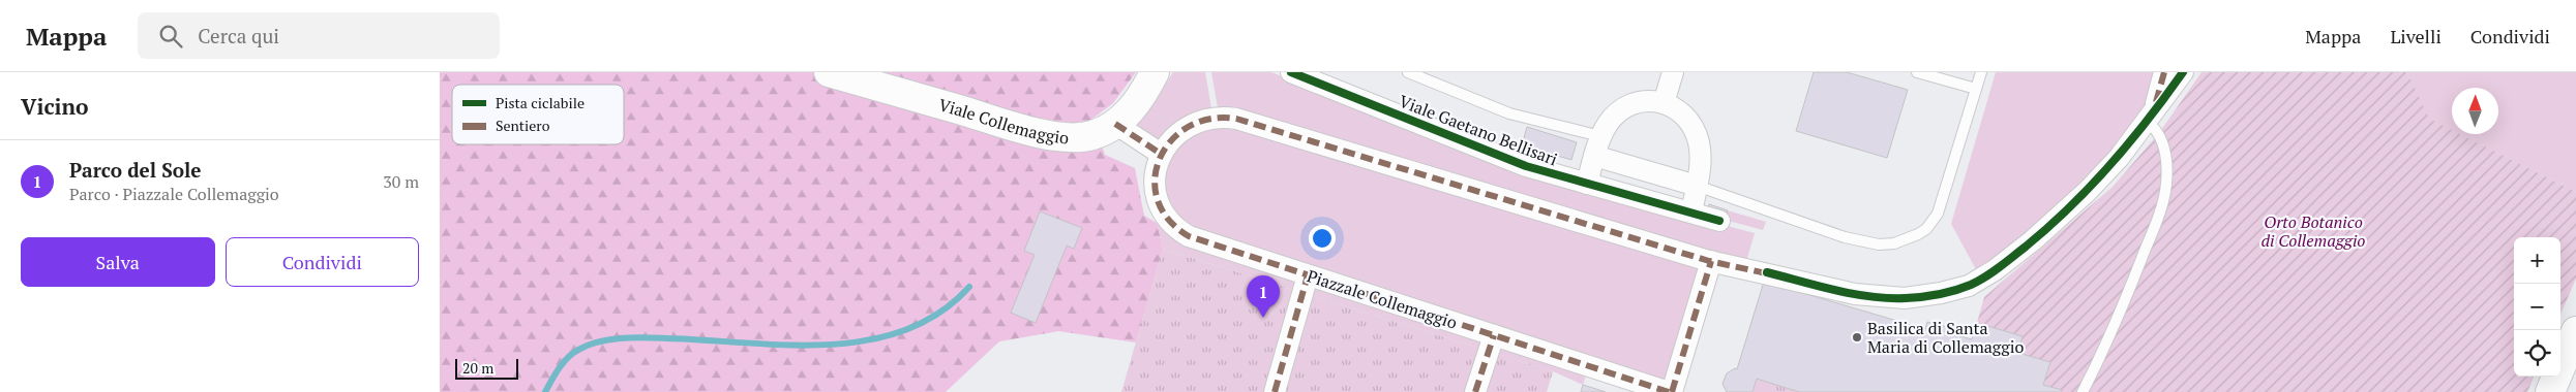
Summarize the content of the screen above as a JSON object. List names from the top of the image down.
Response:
{
  "streets": {
    "main road": ["Viale Collemaggio"],
    "street": ["Viale Gaetano Bellisari", "Piazzale Collemaggio"]
  },
  "parks": ["Orto Botanico di Collemaggio"],
  "places": ["Basilica di Santa Maria di Collemaggio"],
  "legend": ["Pista ciclabile", "Sentiero"],
  "scale_bar": "20 m",
  "north": "top",
  "page": {
    "header": "Mappa",
    "search": "Cerca qui",
    "nav": ["Mappa", "Livelli", "Condividi"],
    "heading": "Vicino",
    "list": [
      {
        "mark": "1",
        "name": "Parco del Sole",
        "note": "Parco · Piazzale Collemaggio",
        "value": "30 m"
      }
    ],
    "buttons": ["Salva", "Condividi"],
    "map_buttons": ["+", "−"],
    "pins": "1",
    "scale": "20 m"
  }
}
